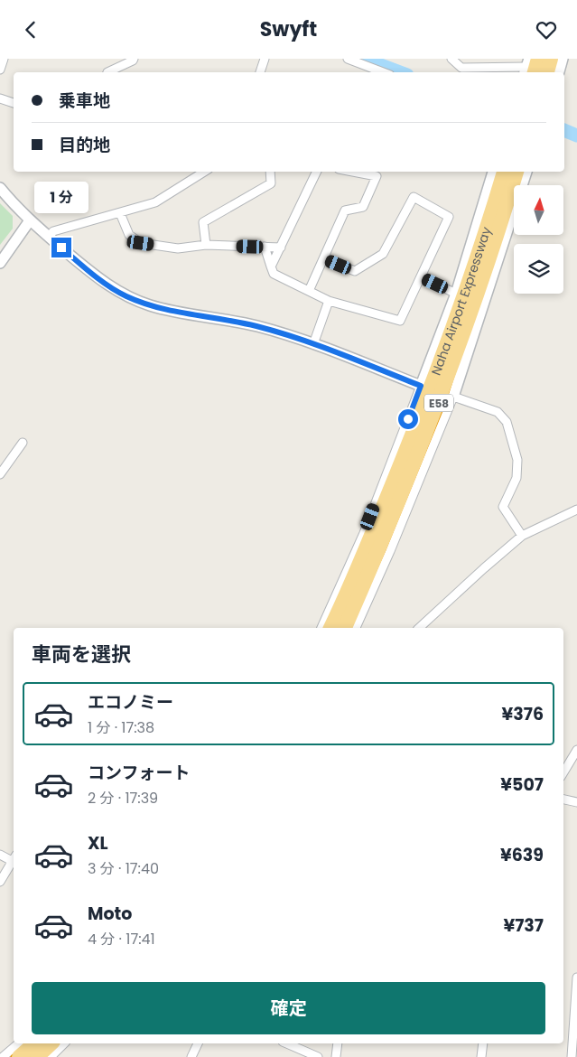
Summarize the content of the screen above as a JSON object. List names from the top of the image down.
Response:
{
  "streets": {
    "highway": ["Naha Airport Expressway", "E58"]
  },
  "north": "top",
  "page": {
    "header": "Swyft",
    "banner": ["乗車地", "目的地"],
    "bubble": "1 分",
    "heading": "車両を選択",
    "list": [
      {
        "name": "エコノミー",
        "note": "1 分 · 17:38",
        "value": "¥376"
      },
      {
        "name": "コンフォート",
        "note": "2 分 · 17:39",
        "value": "¥507"
      },
      {
        "name": "XL",
        "note": "3 分 · 17:40",
        "value": "¥639"
      },
      {
        "name": "Moto",
        "note": "4 分 · 17:41",
        "value": "¥737"
      }
    ],
    "buttons": "確定"
  }
}
